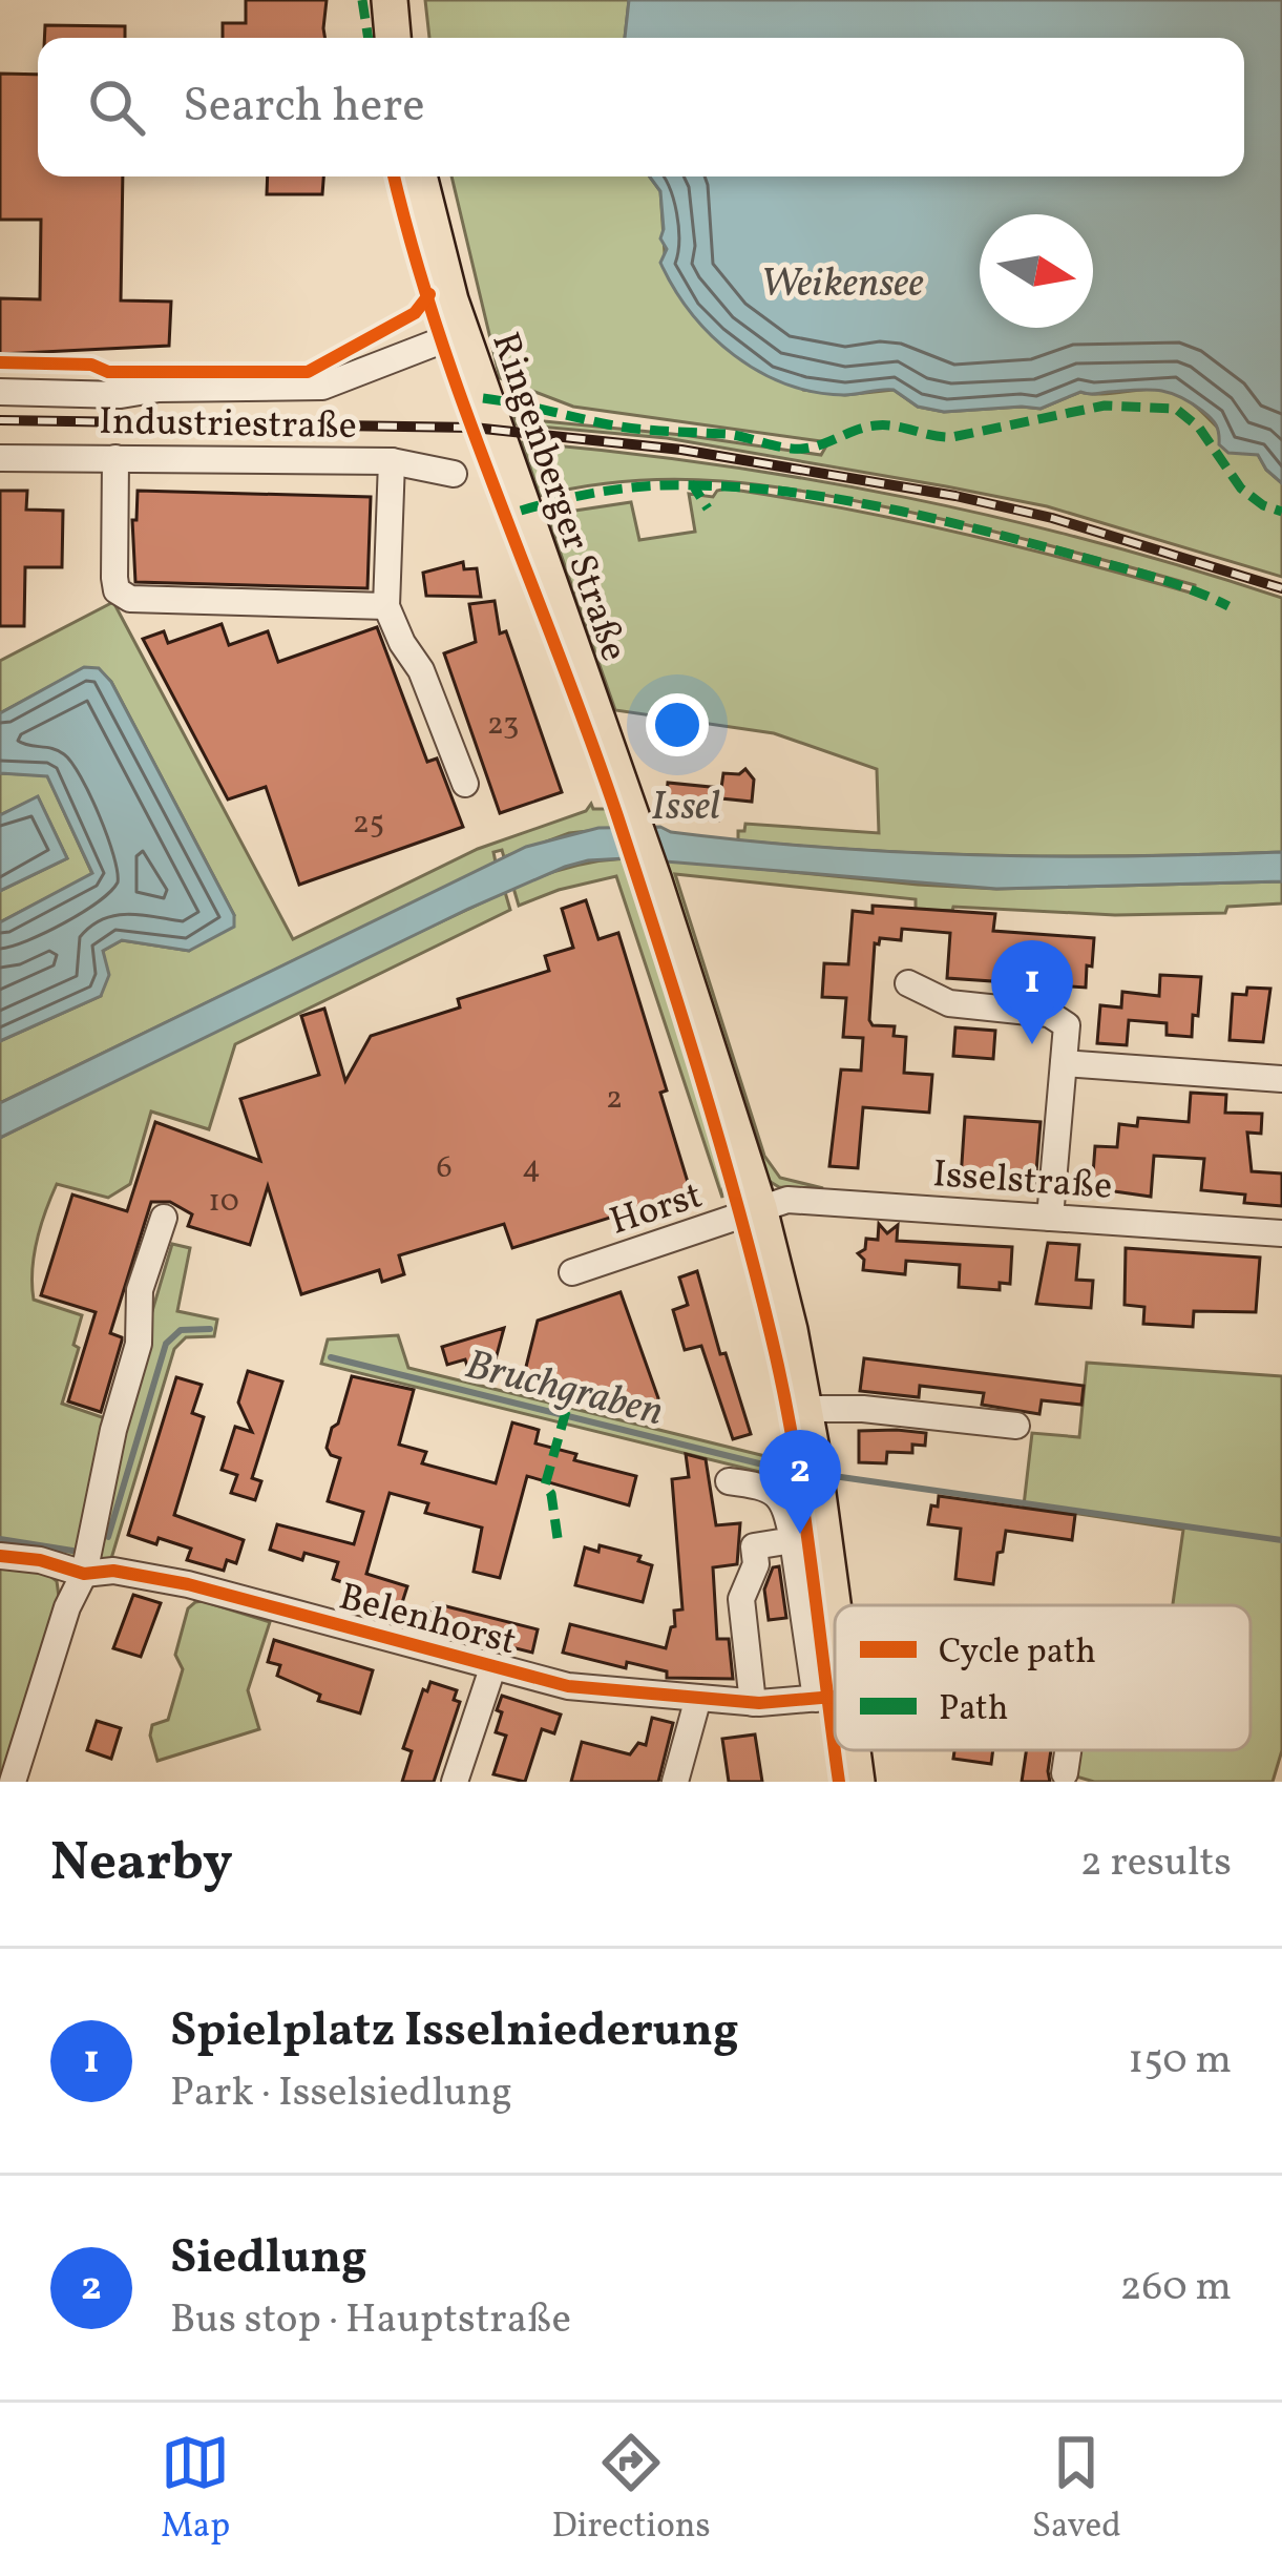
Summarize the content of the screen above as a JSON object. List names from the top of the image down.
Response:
{
  "streets": {
    "main road": ["Ringenberger Straße"],
    "street": [
      "Industriestraße",
      "Isselstraße",
      "Horst",
      "Belenhorst"
    ]
  },
  "crossings": [
    ["Ringenberger Straße", "Isselstraße"],
    ["Ringenberger Straße", "Horst"],
    ["Ringenberger Straße", "Belenhorst"],
    ["Isselstraße", "Horst"]
  ],
  "water": ["Weikensee", "Issel", "Bruchgraben"],
  "house_numbers": [
    "23",
    "25",
    "2",
    "6",
    "4",
    "10"
  ],
  "legend": ["Cycle path", "Path"],
  "north": "right",
  "page": {
    "search": "Search here",
    "pins": ["1", "2"],
    "heading": ["Nearby", "2 results"],
    "list": [
      {
        "mark": "1",
        "name": "Spielplatz Isselniederung",
        "note": "Park · Isselsiedlung",
        "value": "150 m"
      },
      {
        "mark": "2",
        "name": "Siedlung",
        "note": "Bus stop · Hauptstraße",
        "value": "260 m"
      }
    ],
    "nav": ["Map", "Directions", "Saved"]
  }
}
